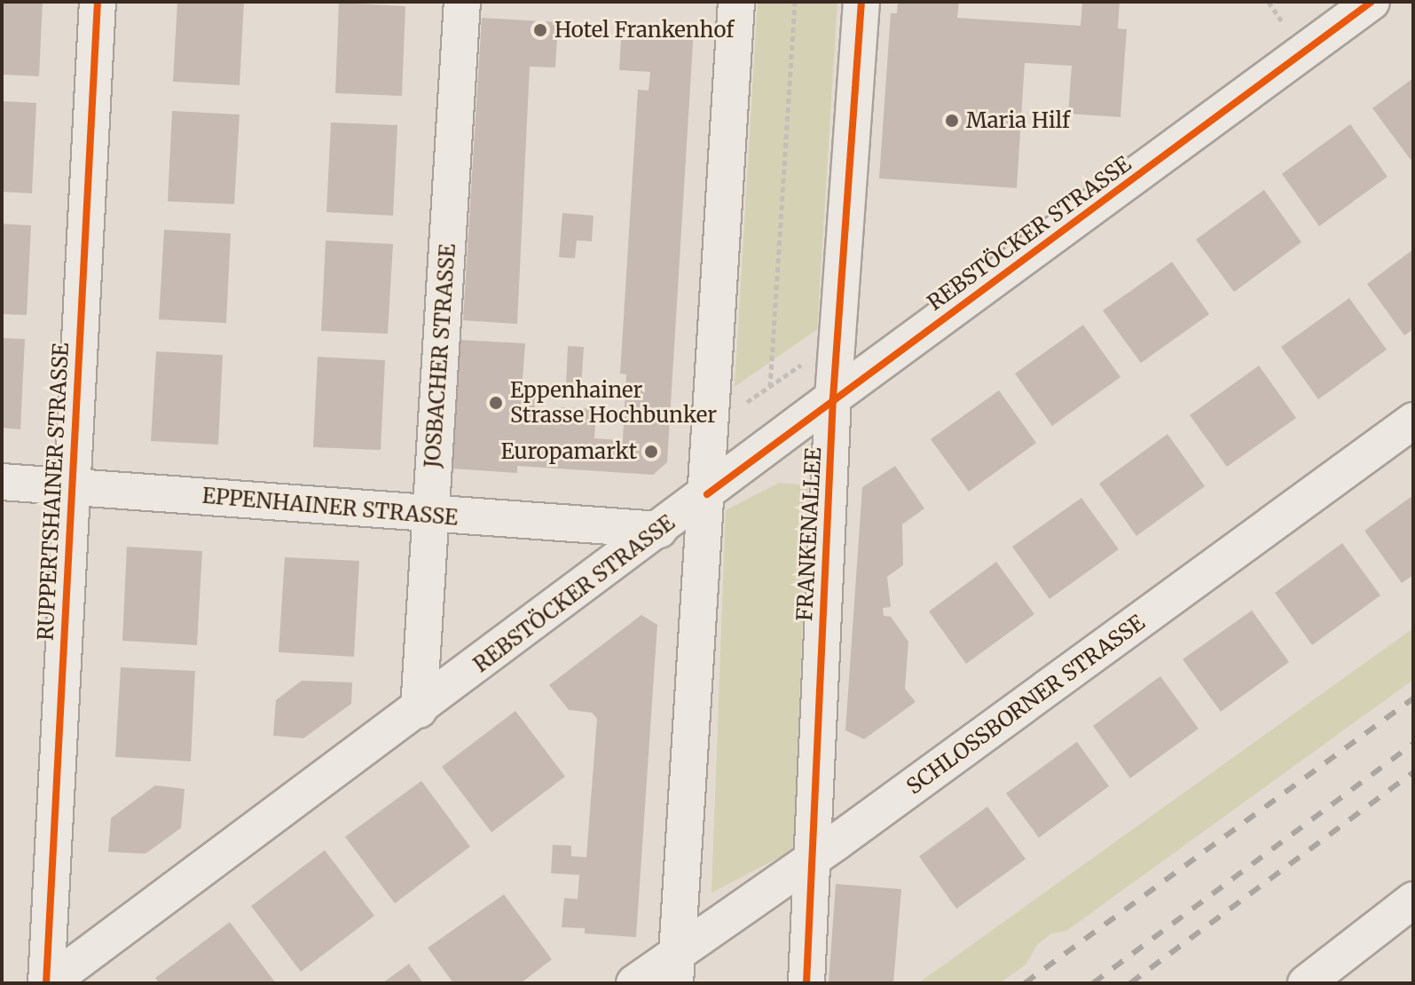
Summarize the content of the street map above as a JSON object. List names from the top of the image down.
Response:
{
  "streets": {
    "street": [
      "REBSTÖCKER STRASSE",
      "JOSBACHER STRASSE",
      "RUPPERTSHAINER STRASSE",
      "EPPENHAINER STRASSE",
      "FRANKENALLEE",
      "SCHLOSSBORNER STRASSE"
    ]
  },
  "crossings": [
    ["REBSTÖCKER STRASSE", "JOSBACHER STRASSE"],
    ["REBSTÖCKER STRASSE", "RUPPERTSHAINER STRASSE"],
    ["REBSTÖCKER STRASSE", "EPPENHAINER STRASSE"],
    ["REBSTÖCKER STRASSE", "FRANKENALLEE"],
    ["JOSBACHER STRASSE", "EPPENHAINER STRASSE"],
    ["RUPPERTSHAINER STRASSE", "EPPENHAINER STRASSE"],
    ["FRANKENALLEE", "SCHLOSSBORNER STRASSE"]
  ],
  "places": [
    "Hotel Frankenhof",
    "Maria Hilf",
    "Eppenhainer Strasse Hochbunker",
    "Europamarkt"
  ]
}
